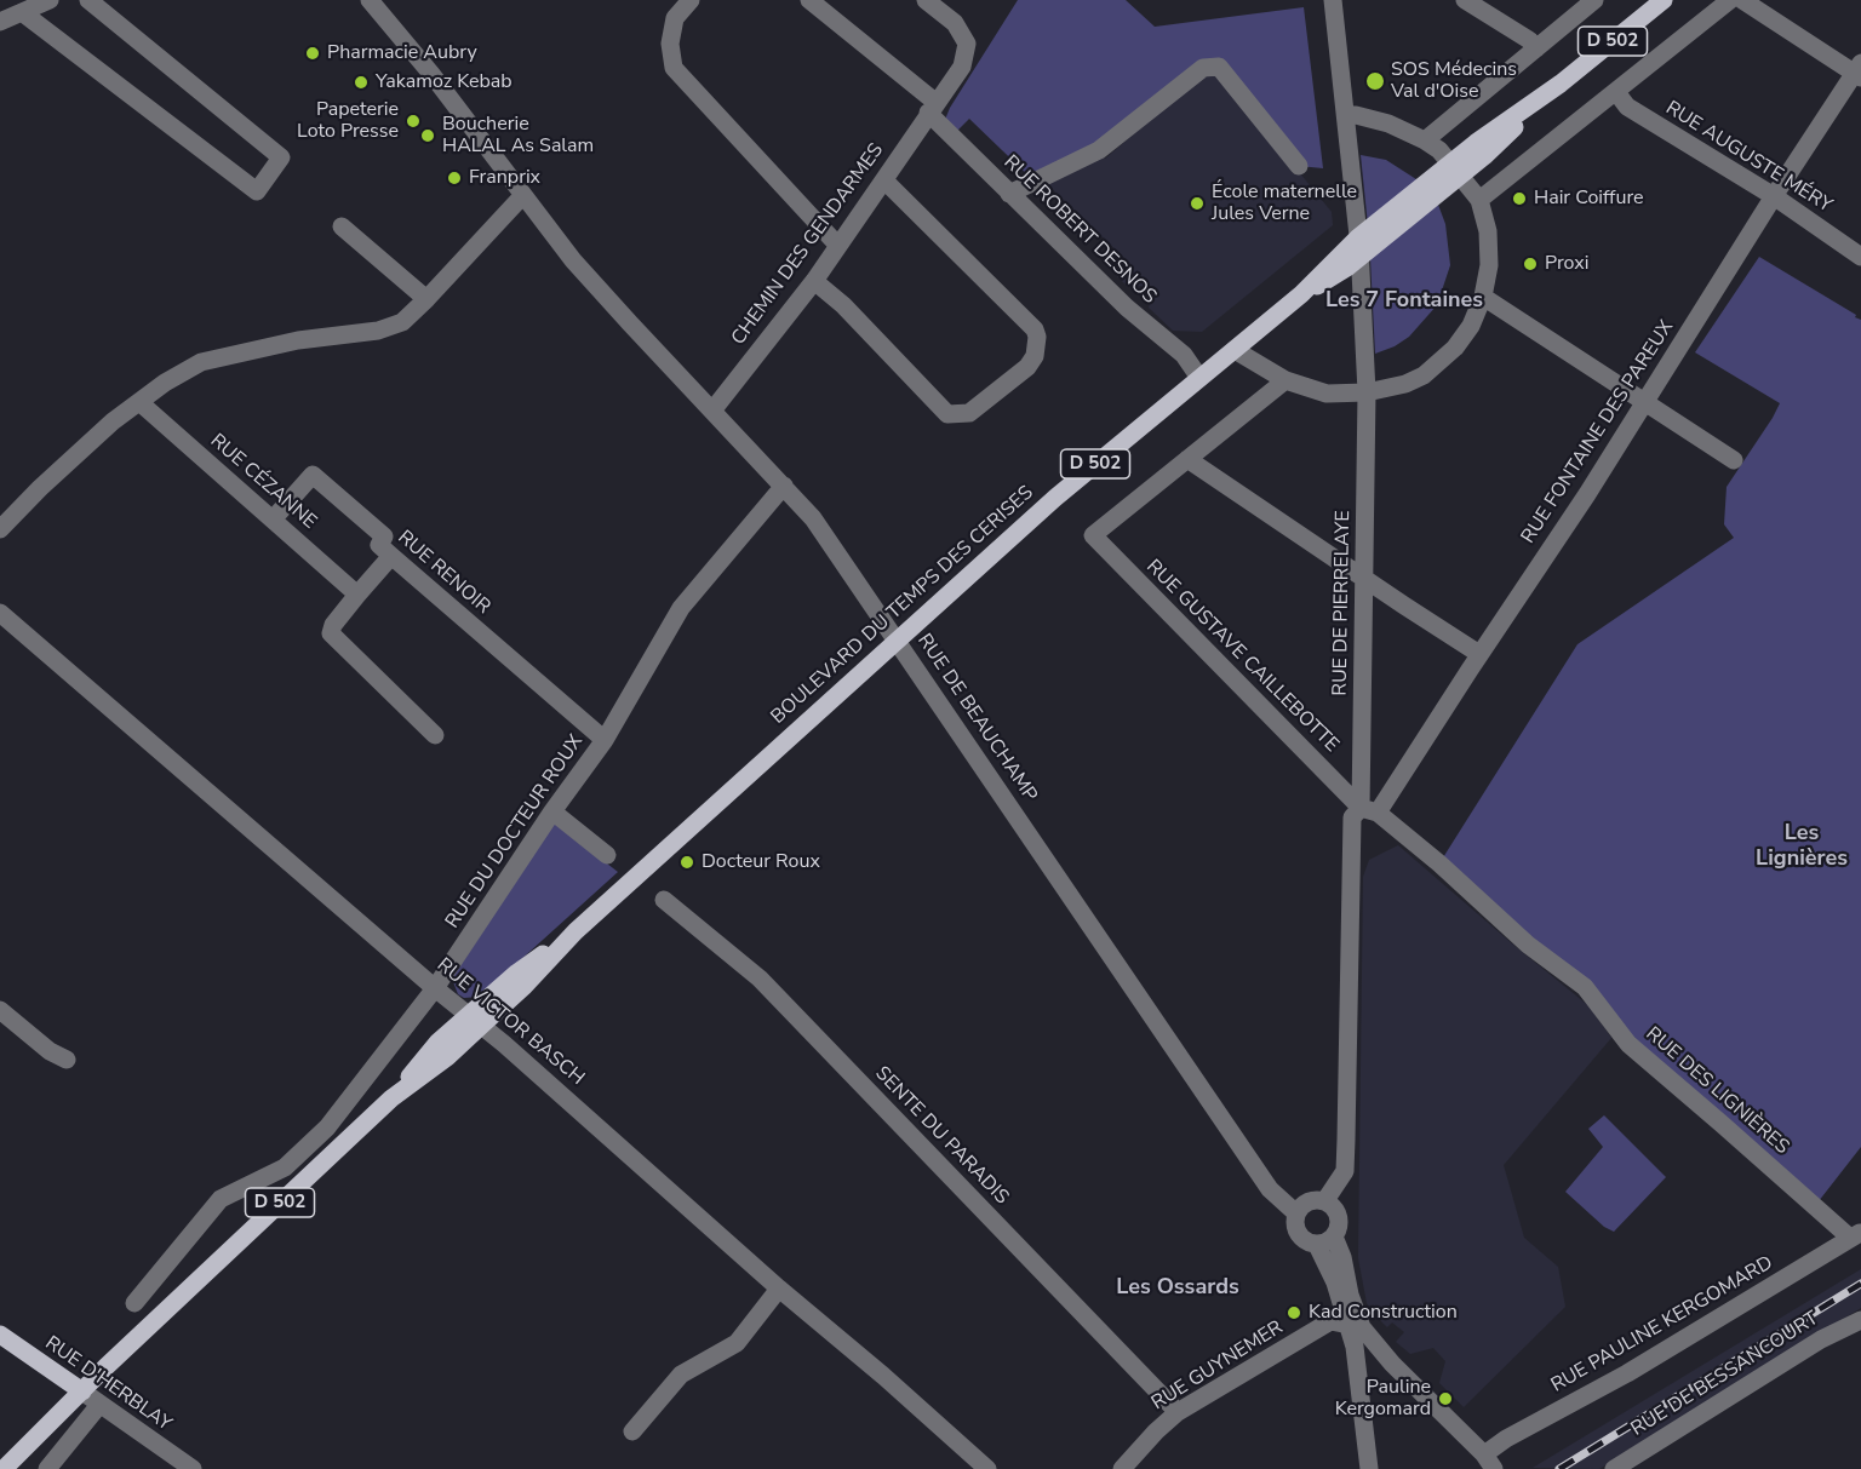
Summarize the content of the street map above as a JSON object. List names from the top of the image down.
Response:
{
  "streets": {
    "main road": ["D 502", "BOULEVARD DU TEMPS DES CERISES", "RUE D'HERBLAY"],
    "street": [
      "RUE AUGUSTE MÉRY",
      "RUE ROBERT DESNOS",
      "CHEMIN DES GENDARMES",
      "RUE FONTAINE DES PAREUX",
      "RUE CÉZANNE",
      "RUE RENOIR",
      "RUE DE PIERRELAYE",
      "RUE GUSTAVE CAILLEBOTTE",
      "RUE DE BEAUCHAMP",
      "RUE DU DOCTEUR ROUX",
      "RUE VICTOR BASCH",
      "RUE DES LIGNIÈRES",
      "SENTE DU PARADIS",
      "RUE PAULINE KERGOMARD",
      "RUE GUYNEMER",
      "RUE DE BESSANCOURT"
    ]
  },
  "crossings": [
    ["RUE AUGUSTE MÉRY", "RUE FONTAINE DES PAREUX"],
    ["RUE ROBERT DESNOS", "CHEMIN DES GENDARMES"],
    ["RUE ROBERT DESNOS", "BOULEVARD DU TEMPS DES CERISES"],
    ["CHEMIN DES GENDARMES", "RUE DE BEAUCHAMP"],
    ["RUE FONTAINE DES PAREUX", "RUE DE PIERRELAYE"],
    ["RUE FONTAINE DES PAREUX", "RUE GUSTAVE CAILLEBOTTE"],
    ["RUE FONTAINE DES PAREUX", "RUE DES LIGNIÈRES"],
    ["RUE CÉZANNE", "RUE RENOIR"],
    ["RUE RENOIR", "RUE DU DOCTEUR ROUX"],
    ["RUE DE PIERRELAYE", "BOULEVARD DU TEMPS DES CERISES"],
    ["RUE DE PIERRELAYE", "RUE GUSTAVE CAILLEBOTTE"],
    ["RUE DE PIERRELAYE", "RUE DE BEAUCHAMP"],
    ["RUE DE PIERRELAYE", "RUE DES LIGNIÈRES"],
    ["BOULEVARD DU TEMPS DES CERISES", "RUE DE BEAUCHAMP"],
    ["BOULEVARD DU TEMPS DES CERISES", "RUE VICTOR BASCH"],
    ["BOULEVARD DU TEMPS DES CERISES", "RUE D'HERBLAY"],
    ["RUE GUSTAVE CAILLEBOTTE", "RUE DES LIGNIÈRES"],
    ["RUE DE BEAUCHAMP", "RUE DU DOCTEUR ROUX"],
    ["RUE DU DOCTEUR ROUX", "RUE VICTOR BASCH"],
    ["RUE DES LIGNIÈRES", "RUE PAULINE KERGOMARD"],
    ["SENTE DU PARADIS", "RUE GUYNEMER"]
  ],
  "districts": ["Les 7 Fontaines", "Les Lignières", "Les Ossards"],
  "places": [
    "Pharmacie Aubry",
    "SOS Médecins Val d'Oise",
    "Yakamoz Kebab",
    "Papeterie Loto Presse",
    "Boucherie HALAL As Salam",
    "Franprix",
    "Hair Coiffure",
    "École maternelle Jules Verne",
    "Proxi",
    "Docteur Roux",
    "Kad Construction",
    "Pauline Kergomard"
  ]
}
